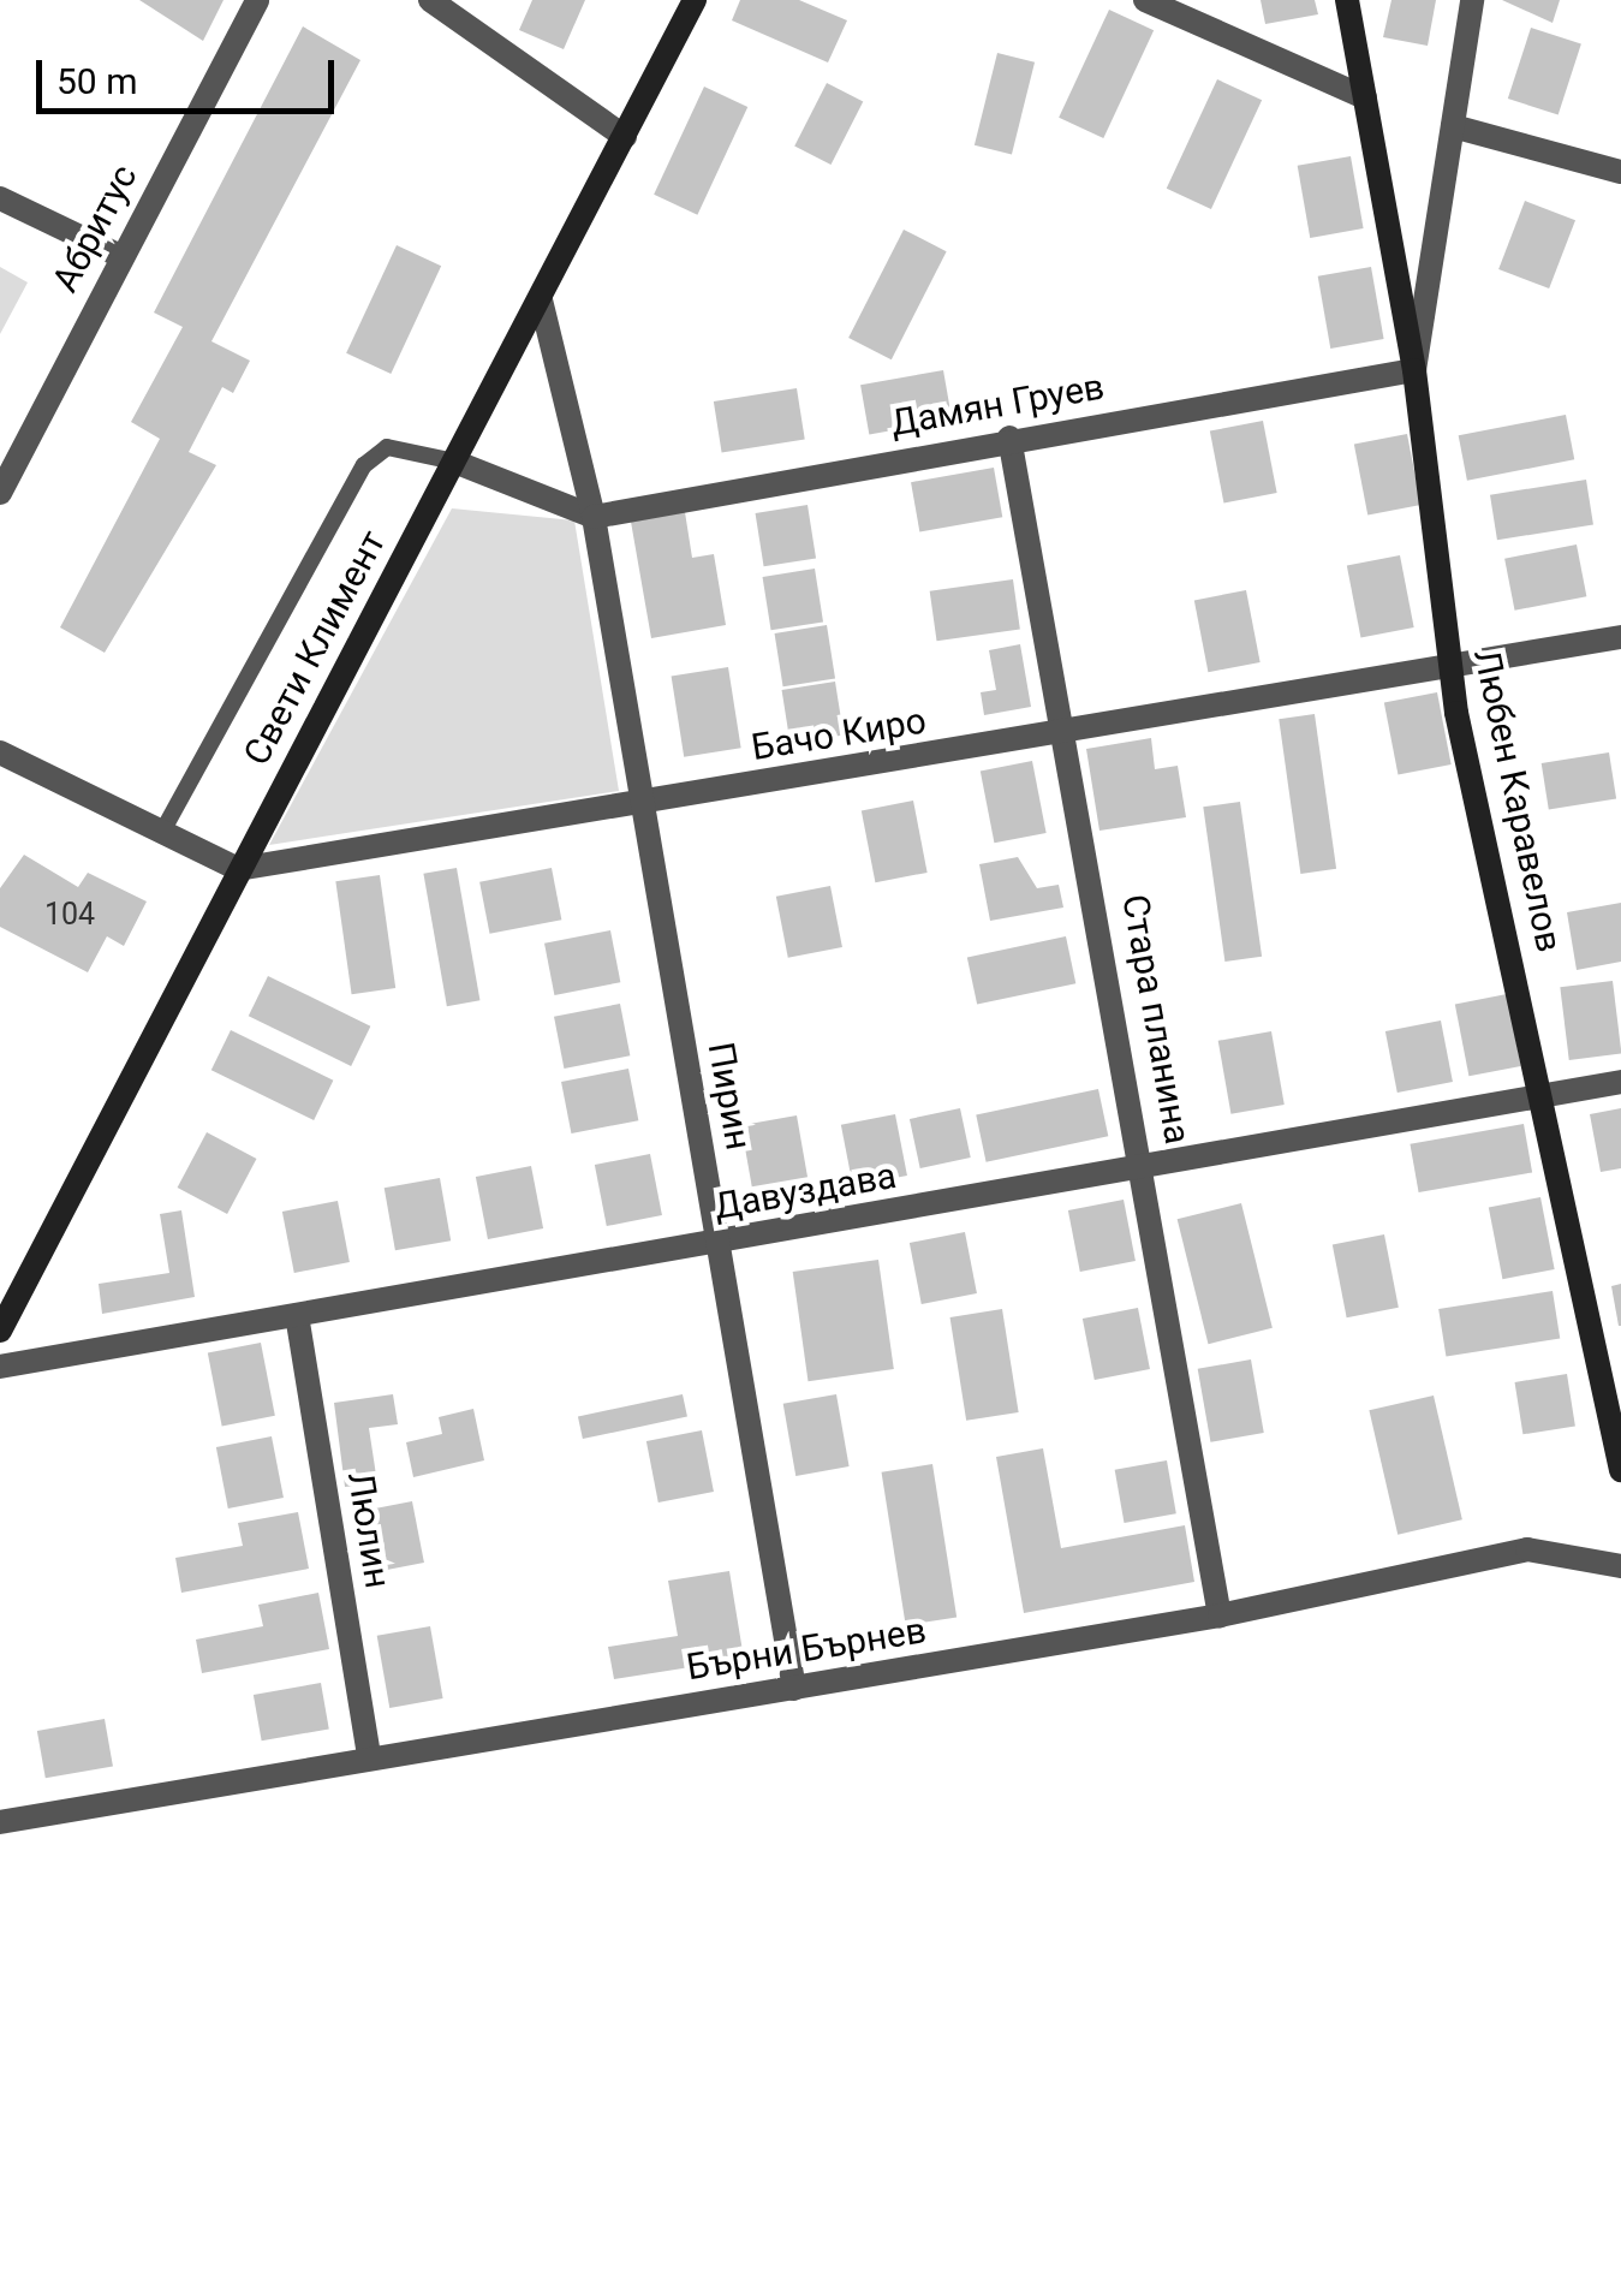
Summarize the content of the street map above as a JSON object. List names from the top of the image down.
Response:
{
  "streets": {
    "street": [
      "Абритус",
      "Дамян Груев",
      "Свети Климент",
      "Бачо Киро",
      "Любен Каравелов",
      "Стара планина",
      "Пирин",
      "Давуздава",
      "Люлин",
      "Бърни Бърнев"
    ]
  },
  "crossings": [
    ["Дамян Груев", "Любен Каравелов"],
    ["Дамян Груев", "Стара планина"],
    ["Дамян Груев", "Пирин"],
    ["Свети Климент", "Бачо Киро"],
    ["Свети Климент", "Пирин"],
    ["Бачо Киро", "Любен Каравелов"],
    ["Бачо Киро", "Стара планина"],
    ["Бачо Киро", "Пирин"],
    ["Любен Каравелов", "Давуздава"],
    ["Стара планина", "Давуздава"],
    ["Стара планина", "Бърни Бърнев"],
    ["Пирин", "Давуздава"],
    ["Пирин", "Бърни Бърнев"],
    ["Давуздава", "Люлин"],
    ["Люлин", "Бърни Бърнев"]
  ],
  "house_numbers": ["104"],
  "scale_bar": "50 m"
}
